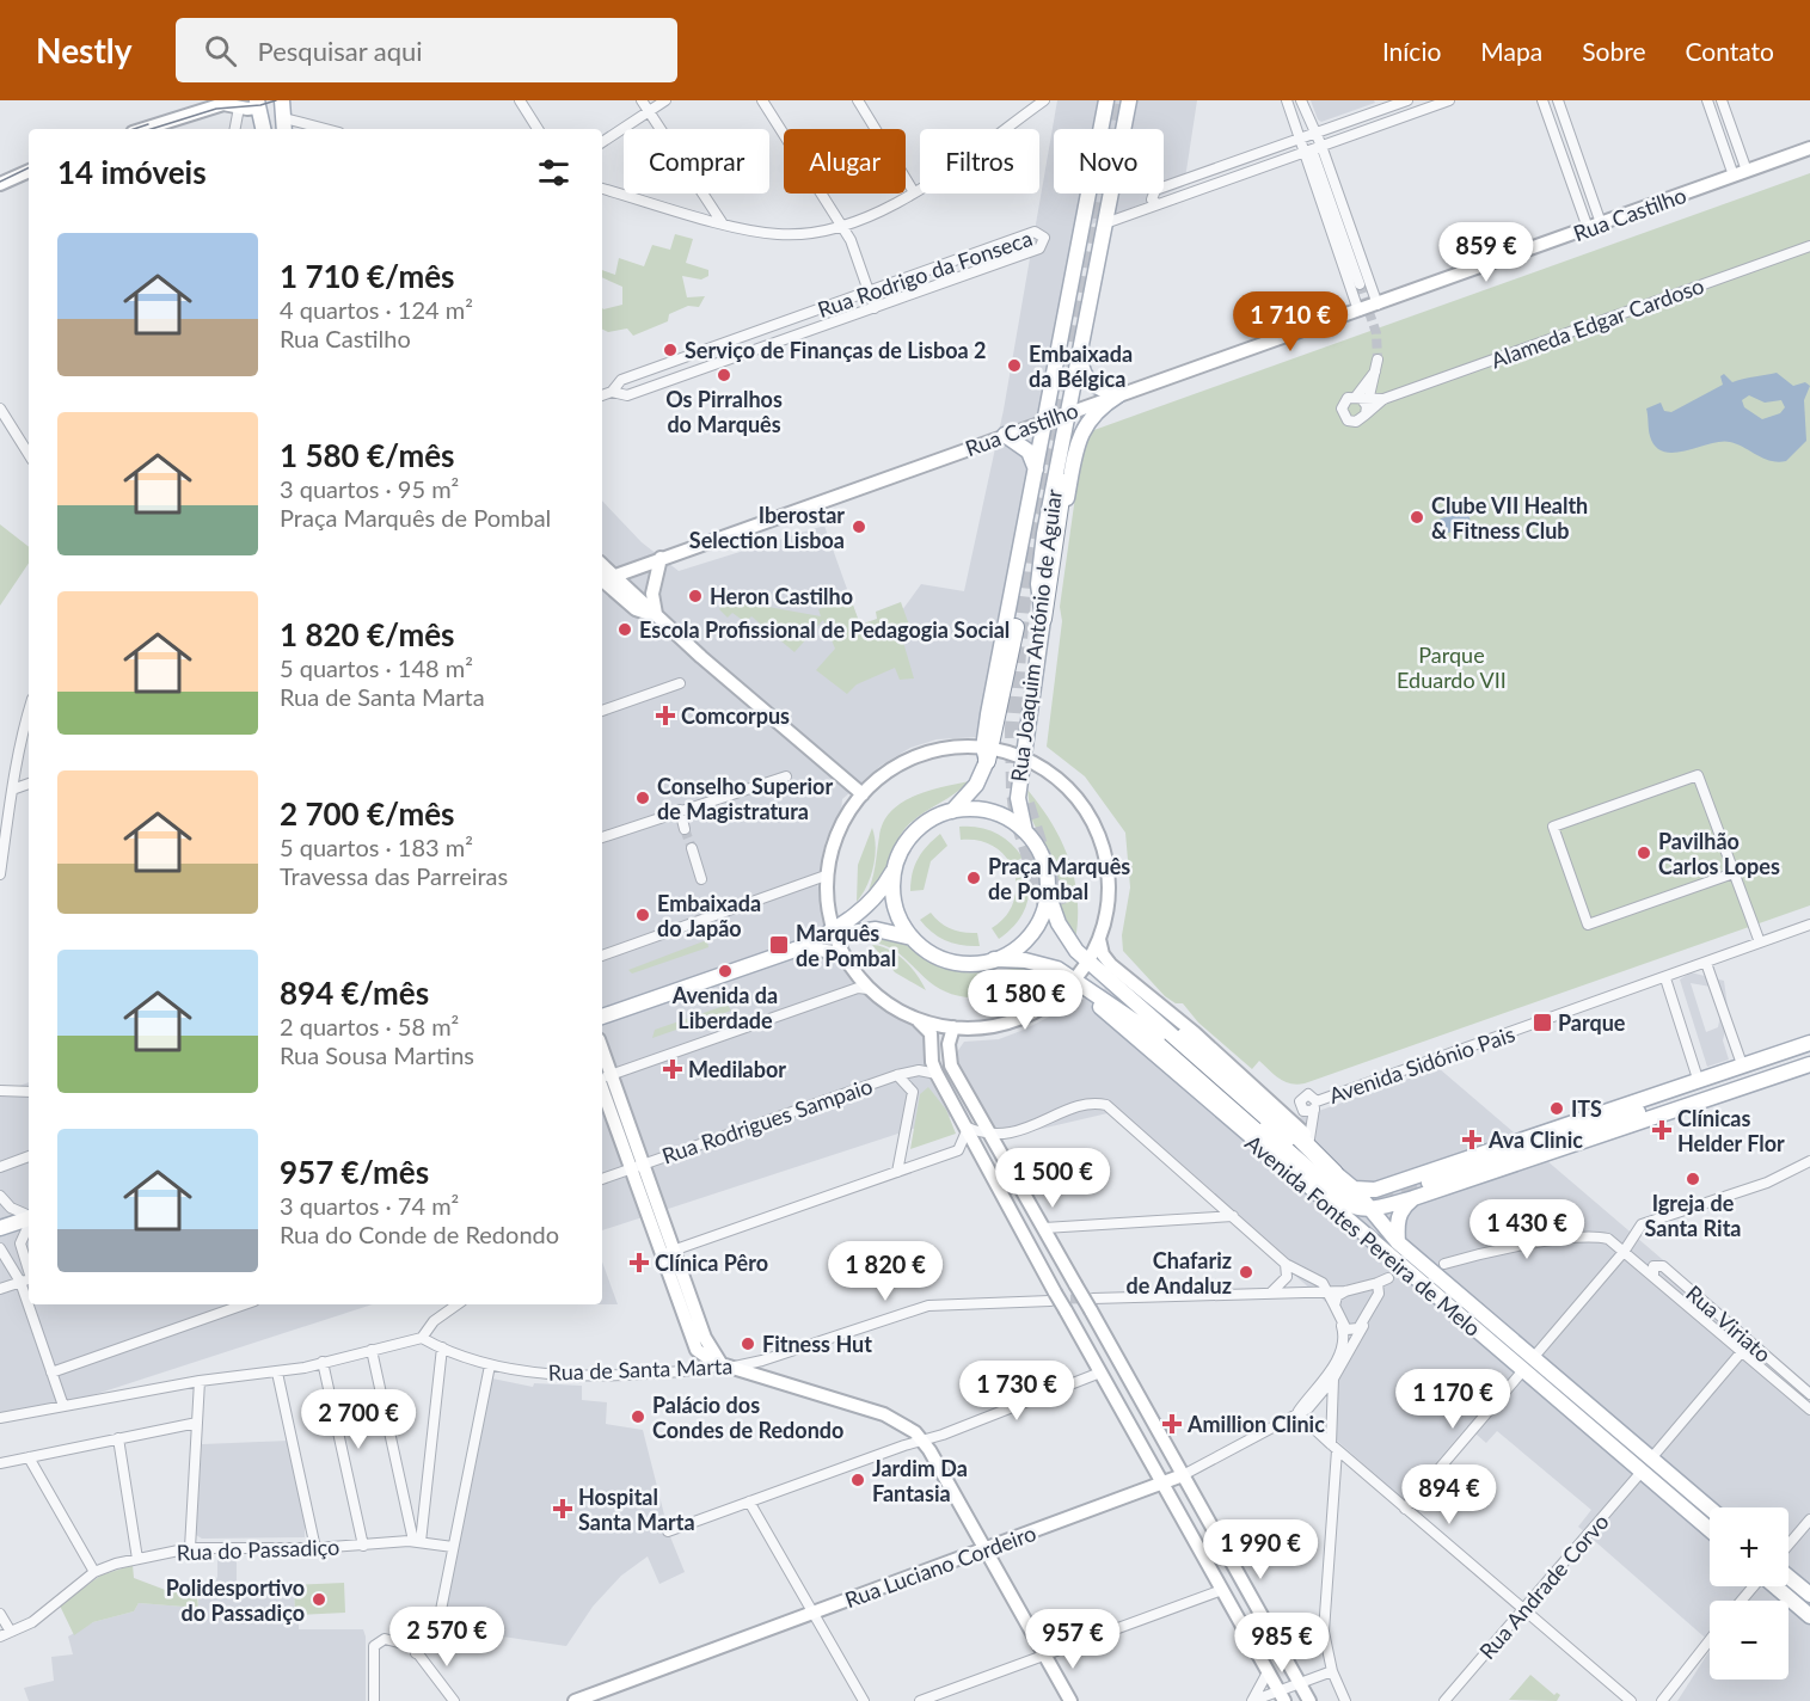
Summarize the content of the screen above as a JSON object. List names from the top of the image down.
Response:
{
  "streets": {
    "highway": ["Avenida Fontes Pereira de Melo"],
    "main road": ["Rua Joaquim António de Aguiar"],
    "street": [
      "Rua Castilho",
      "Rua Rodrigo da Fonseca",
      "Alameda Edgar Cardoso",
      "Avenida Sidónio Pais",
      "Rua Rodrigues Sampaio",
      "Rua Viriato",
      "Rua de Santa Marta",
      "Rua do Passadiço",
      "Rua Luciano Cordeiro",
      "Rua Andrade Corvo"
    ]
  },
  "crossings": [
    ["Rua Castilho", "Rua Joaquim António de Aguiar"],
    ["Rua Joaquim António de Aguiar", "Avenida Fontes Pereira de Melo"],
    ["Avenida Fontes Pereira de Melo", "Rua Andrade Corvo"]
  ],
  "parks": ["Parque Eduardo VII"],
  "places": {
    "other": [
      "Serviço de Finanças de Lisboa 2",
      "Embaixada da Bélgica",
      "Os Pirralhos do Marquês",
      "Clube VII Health & Fitness Club",
      "Iberostar Selection Lisboa",
      "Heron Castilho",
      "Escola Profissional de Pedagogia Social",
      "Conselho Superior de Magistratura",
      "Pavilhão Carlos Lopes",
      "Praça Marquês de Pombal",
      "Embaixada do Japão",
      "Avenida da Liberdade",
      "ITS",
      "Igreja de Santa Rita",
      "Chafariz de Andaluz",
      "Fitness Hut",
      "Palácio dos Condes de Redondo",
      "Jardim Da Fantasia",
      "Polidesportivo do Passadiço"
    ],
    "health": [
      "Comcorpus",
      "Medilabor",
      "Clínicas Helder Flor",
      "Ava Clinic",
      "Clínica Pêro",
      "Amillion Clinic",
      "Hospital Santa Marta"
    ],
    "transit": ["Marquês de Pombal", "Parque"]
  },
  "page": {
    "header": "Nestly",
    "search": "Pesquisar aqui",
    "nav": [
      "Início",
      "Mapa",
      "Sobre",
      "Contato"
    ],
    "chip": [
      "Comprar",
      "Alugar",
      "Filtros",
      "Novo"
    ],
    "heading": "14 imóveis",
    "list": [
      {
        "name": "1 710 €/mês",
        "note": "4 quartos · 124 m² · Rua Castilho"
      },
      {
        "name": "1 580 €/mês",
        "note": "3 quartos · 95 m² · Praça Marquês de Pombal"
      },
      {
        "name": "1 820 €/mês",
        "note": "5 quartos · 148 m² · Rua de Santa Marta"
      },
      {
        "name": "2 700 €/mês",
        "note": "5 quartos · 183 m² · Travessa das Parreiras"
      },
      {
        "name": "894 €/mês",
        "note": "2 quartos · 58 m² · Rua Sousa Martins"
      },
      {
        "name": "957 €/mês",
        "note": "3 quartos · 74 m² · Rua do Conde de Redondo"
      }
    ],
    "price": [
      "859 €",
      "1 710 €",
      "1 580 €",
      "1 500 €",
      "1 430 €",
      "1 820 €",
      "1 730 €",
      "1 170 €",
      "2 700 €",
      "894 €",
      "1 990 €",
      "2 570 €",
      "957 €",
      "985 €"
    ],
    "map_buttons": ["+", "−"]
  }
}
